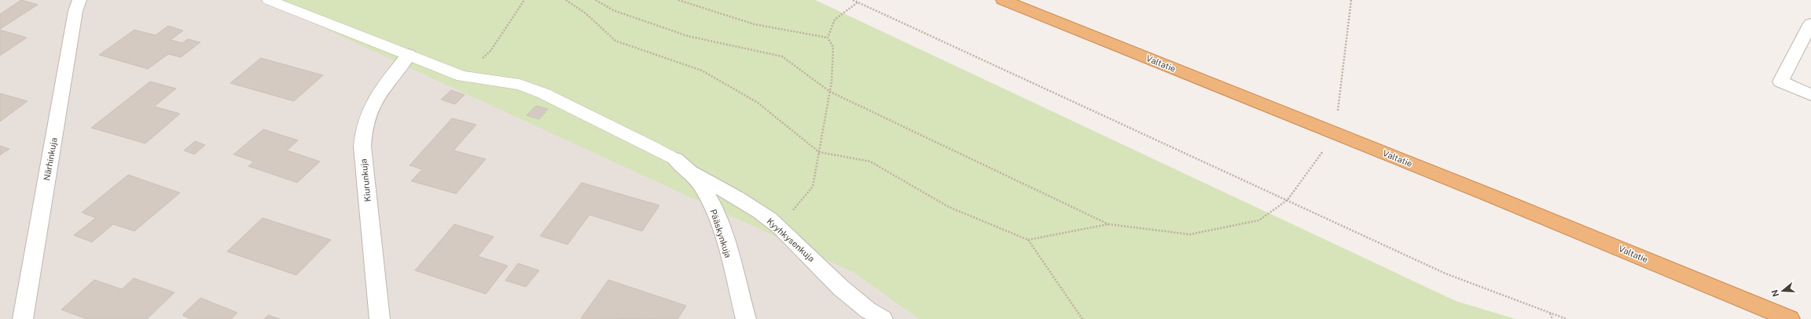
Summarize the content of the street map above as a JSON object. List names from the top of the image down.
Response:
{
  "streets": {
    "highway": ["Valtatie"],
    "street": [
      "Närhinkuja",
      "Kiurunkuja",
      "Pääskynkuja",
      "Kyyhkysenkuja"
    ]
  },
  "crossings": [
    ["Pääskynkuja", "Kyyhkysenkuja"]
  ],
  "north": "left"
}
